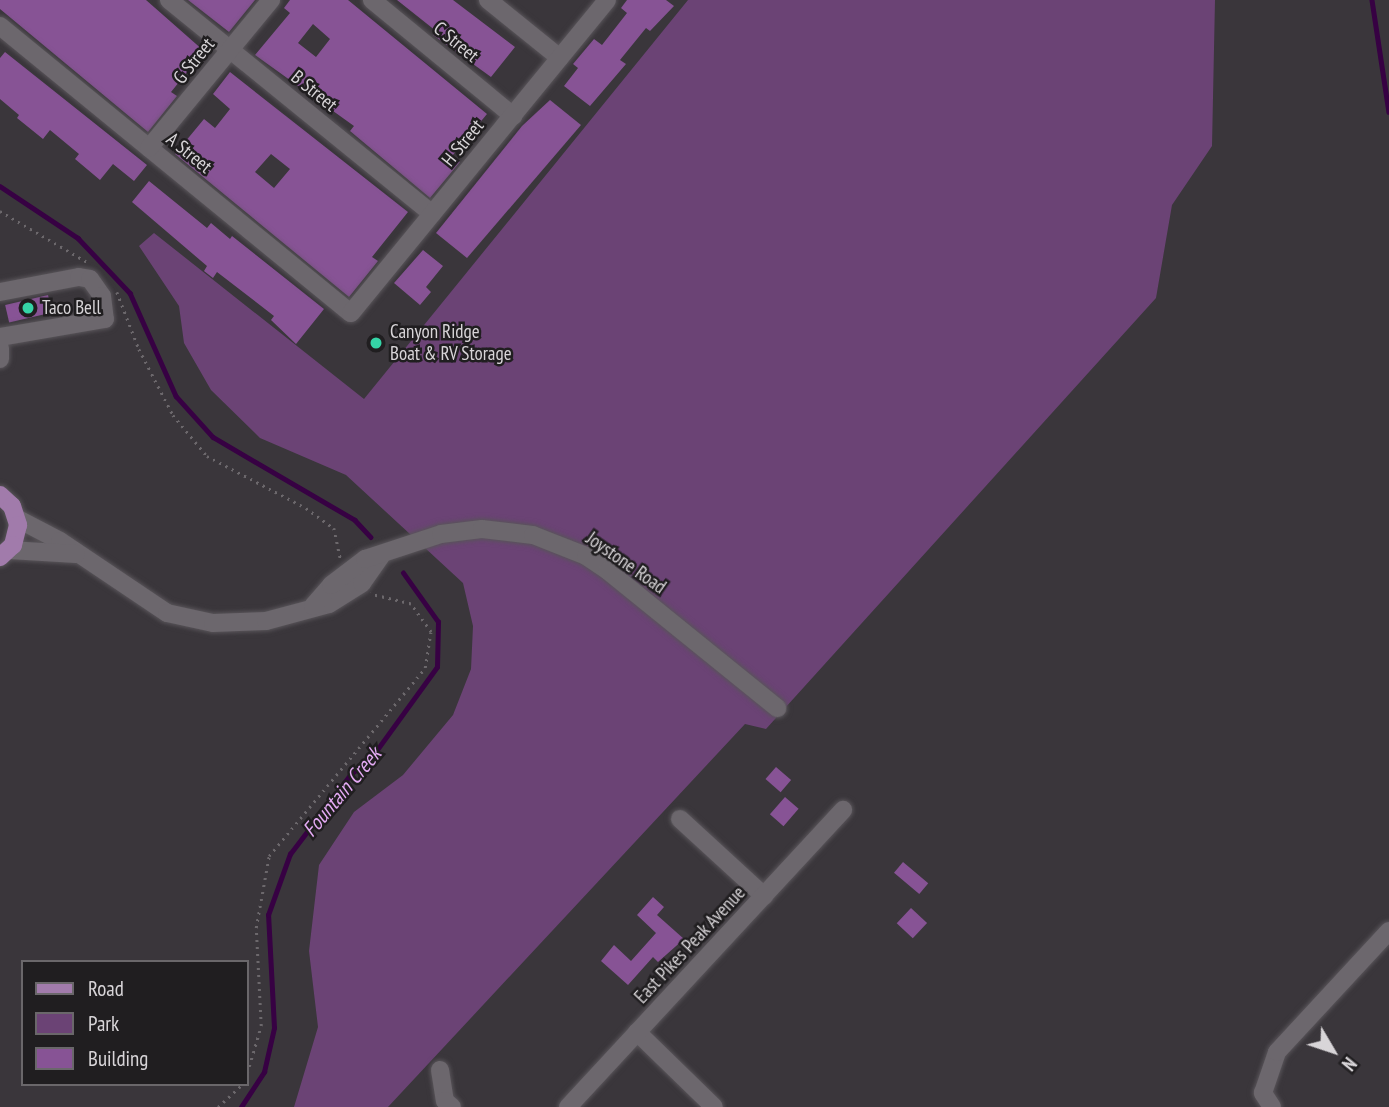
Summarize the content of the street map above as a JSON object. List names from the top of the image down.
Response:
{
  "streets": {
    "street": [
      "C Street",
      "G Street",
      "B Street",
      "H Street",
      "A Street",
      "Joystone Road",
      "East Pikes Peak Avenue"
    ]
  },
  "crossings": [
    ["C Street", "H Street"],
    ["G Street", "B Street"],
    ["G Street", "A Street"],
    ["B Street", "H Street"],
    ["H Street", "A Street"]
  ],
  "water": ["Fountain Creek"],
  "places": ["Taco Bell", "Canyon Ridge Boat & RV Storage"],
  "legend": ["Road", "Park", "Building"],
  "north": "bottom right"
}
